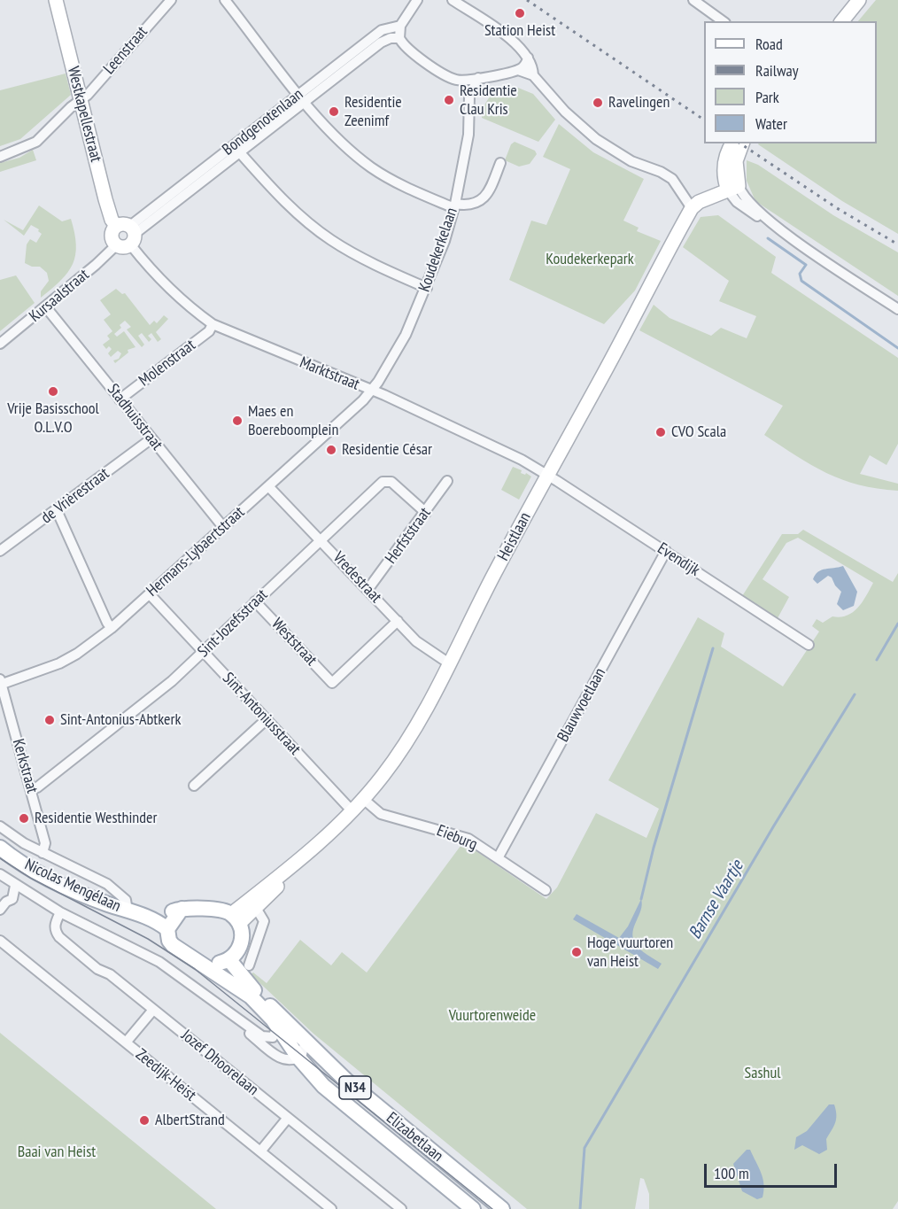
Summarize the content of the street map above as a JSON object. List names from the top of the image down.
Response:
{
  "streets": {
    "main road": [
      "Westkapellestraat",
      "Heistlaan",
      "Nicolas Mengélaan",
      "N34",
      "Elizabetlaan"
    ],
    "street": [
      "Leenstraat",
      "Bondgenotenlaan",
      "Koudekerkelaan",
      "Kursaalstraat",
      "Molenstraat",
      "Marktstraat",
      "Stadhuisstraat",
      "de Vrièrestraat",
      "Herfststraat",
      "Hermans-Lybaertstraat",
      "Evendijk",
      "Vredestraat",
      "Sint-Jozefsstraat",
      "Weststraat",
      "Blauwvoetlaan",
      "Sint-Antoniusstraat",
      "Kerkstraat",
      "Eieburg",
      "Jozef Dhoorelaan",
      "Zeedijk-Heist"
    ]
  },
  "crossings": [
    ["Leenstraat", "Westkapellestraat"],
    ["Westkapellestraat", "Bondgenotenlaan"],
    ["Westkapellestraat", "Marktstraat"],
    ["Bondgenotenlaan", "Marktstraat"],
    ["Koudekerkelaan", "Marktstraat"],
    ["Koudekerkelaan", "Hermans-Lybaertstraat"],
    ["Kursaalstraat", "Stadhuisstraat"],
    ["Molenstraat", "Marktstraat"],
    ["Molenstraat", "Stadhuisstraat"],
    ["Marktstraat", "Heistlaan"],
    ["Marktstraat", "Hermans-Lybaertstraat"],
    ["Marktstraat", "Evendijk"],
    ["Stadhuisstraat", "de Vrièrestraat"],
    ["Stadhuisstraat", "Hermans-Lybaertstraat"],
    ["Herfststraat", "Vredestraat"],
    ["Herfststraat", "Sint-Jozefsstraat"],
    ["Heistlaan", "Evendijk"],
    ["Heistlaan", "Vredestraat"],
    ["Heistlaan", "Sint-Antoniusstraat"],
    ["Heistlaan", "Eieburg"],
    ["Heistlaan", "Nicolas Mengélaan"],
    ["Heistlaan", "N34"],
    ["Heistlaan", "Elizabetlaan"],
    ["Hermans-Lybaertstraat", "Vredestraat"],
    ["Hermans-Lybaertstraat", "Sint-Antoniusstraat"],
    ["Hermans-Lybaertstraat", "Kerkstraat"],
    ["Evendijk", "Blauwvoetlaan"],
    ["Vredestraat", "Sint-Jozefsstraat"],
    ["Vredestraat", "Weststraat"],
    ["Sint-Jozefsstraat", "Weststraat"],
    ["Sint-Jozefsstraat", "Sint-Antoniusstraat"],
    ["Sint-Jozefsstraat", "Kerkstraat"],
    ["Blauwvoetlaan", "Eieburg"],
    ["Nicolas Mengélaan", "N34"],
    ["Nicolas Mengélaan", "Elizabetlaan"],
    ["N34", "Elizabetlaan"]
  ],
  "water": ["Barnse Vaartje"],
  "parks": [
    "Koudekerkepark",
    "Vuurtorenweide",
    "Sashul",
    "Baai van Heist"
  ],
  "places": [
    "Station Heist",
    "Residentie Clau Kris",
    "Ravelingen",
    "Residentie Zeenimf",
    "Vrije Basisschool O.L.V.O",
    "Maes en Boereboomplein",
    "CVO Scala",
    "Residentie César",
    "Sint-Antonius-Abtkerk",
    "Residentie Westhinder",
    "Hoge vuurtoren van Heist",
    "AlbertStrand"
  ],
  "legend": [
    "Road",
    "Railway",
    "Park",
    "Water"
  ],
  "scale_bar": "100 m"
}
